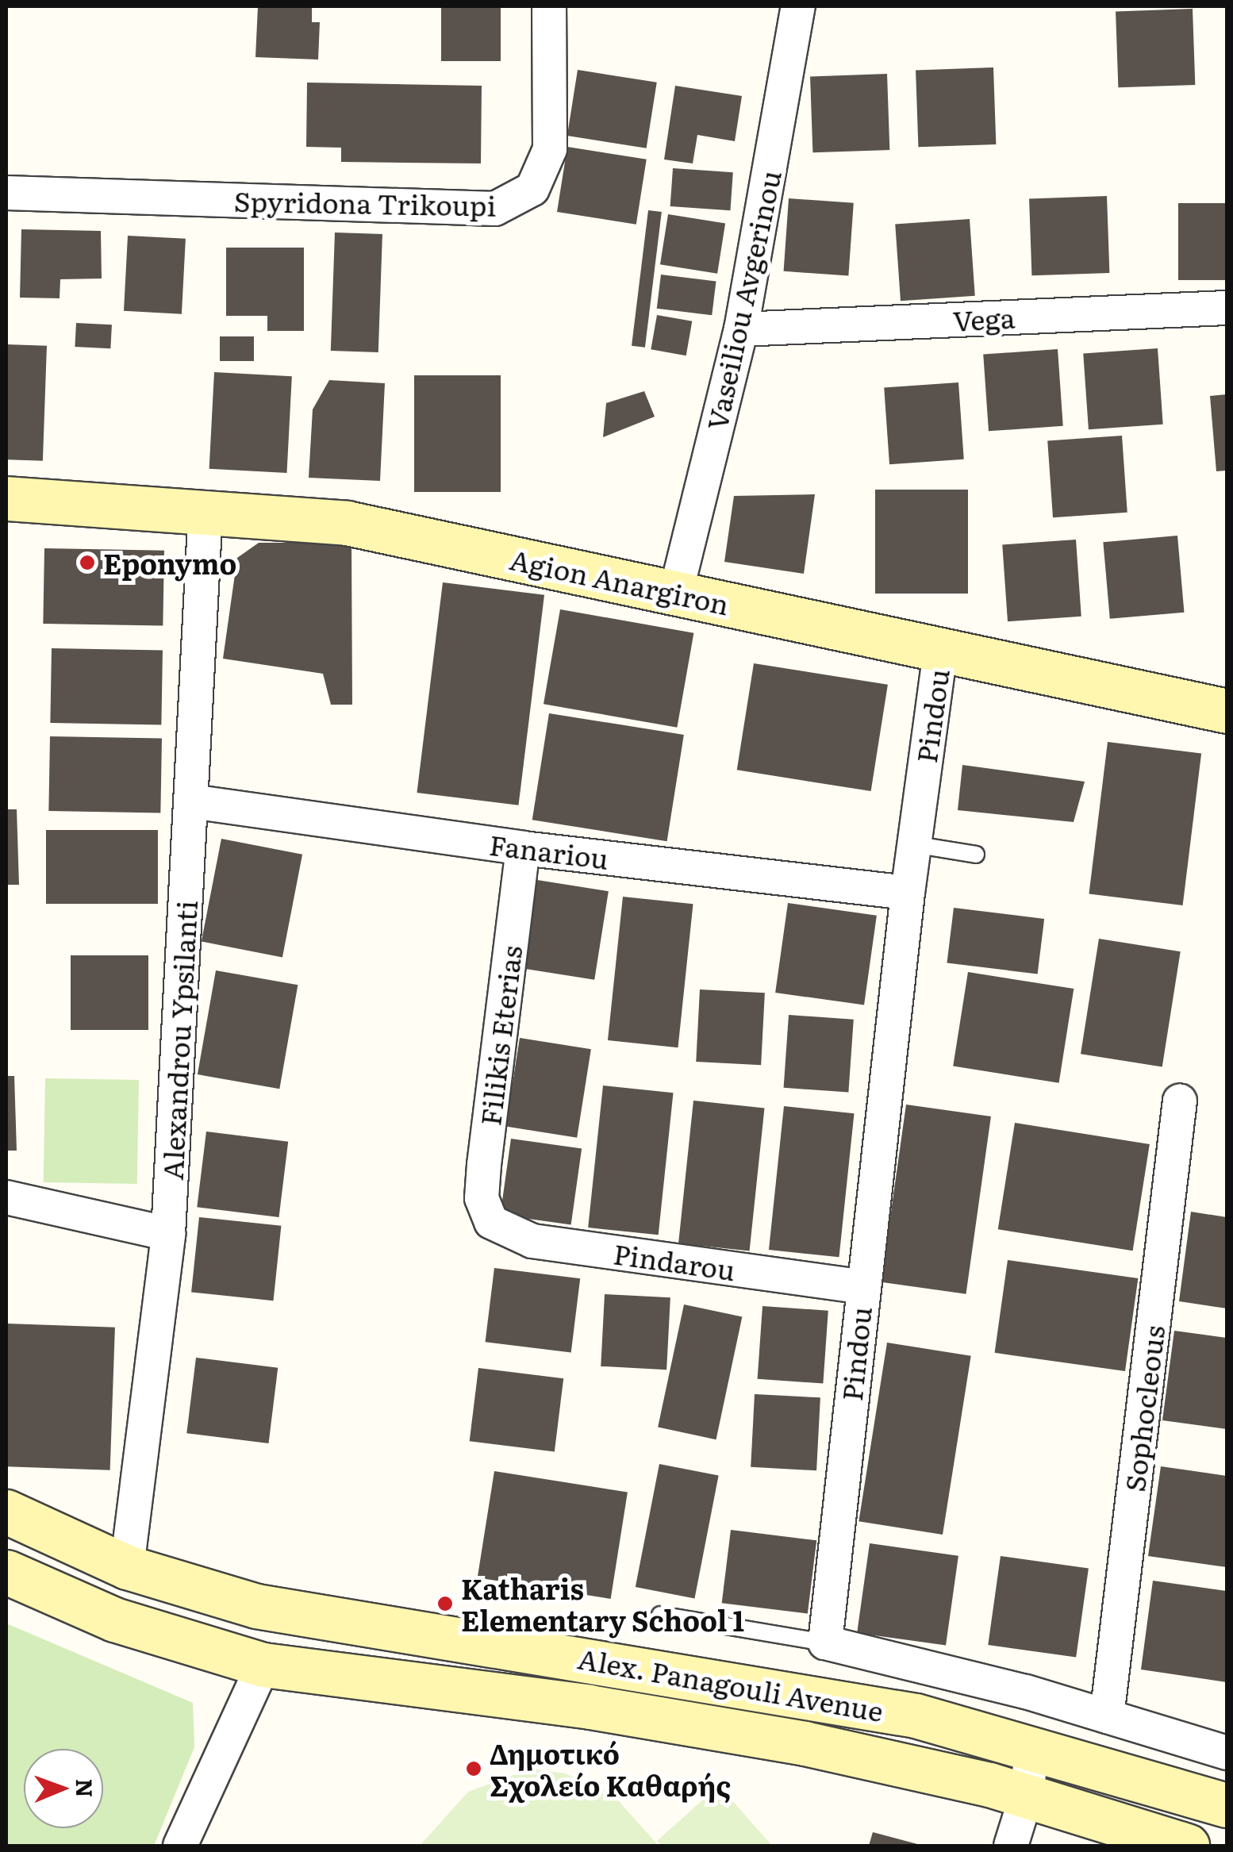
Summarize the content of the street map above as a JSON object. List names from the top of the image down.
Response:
{
  "streets": {
    "main road": ["Agion Anargiron", "Alex. Panagouli Avenue"],
    "street": [
      "Spyridona Trikoupi",
      "Vaseiliou Avgerinou",
      "Vega",
      "Pindou",
      "Fanariou",
      "Filikis Eterias",
      "Alexandrou Ypsilanti",
      "Pindarou",
      "Sophocleous"
    ]
  },
  "crossings": [
    ["Vaseiliou Avgerinou", "Vega"],
    ["Vaseiliou Avgerinou", "Agion Anargiron"],
    ["Agion Anargiron", "Pindou"],
    ["Agion Anargiron", "Alexandrou Ypsilanti"],
    ["Pindou", "Fanariou"],
    ["Pindou", "Pindarou"],
    ["Fanariou", "Filikis Eterias"],
    ["Fanariou", "Alexandrou Ypsilanti"],
    ["Filikis Eterias", "Pindarou"],
    ["Alexandrou Ypsilanti", "Alex. Panagouli Avenue"]
  ],
  "places": ["Eponymo", "Katharis Elementary School 1", "Δημοτικό Σχολείο Καθαρής"],
  "north": "right"
}
